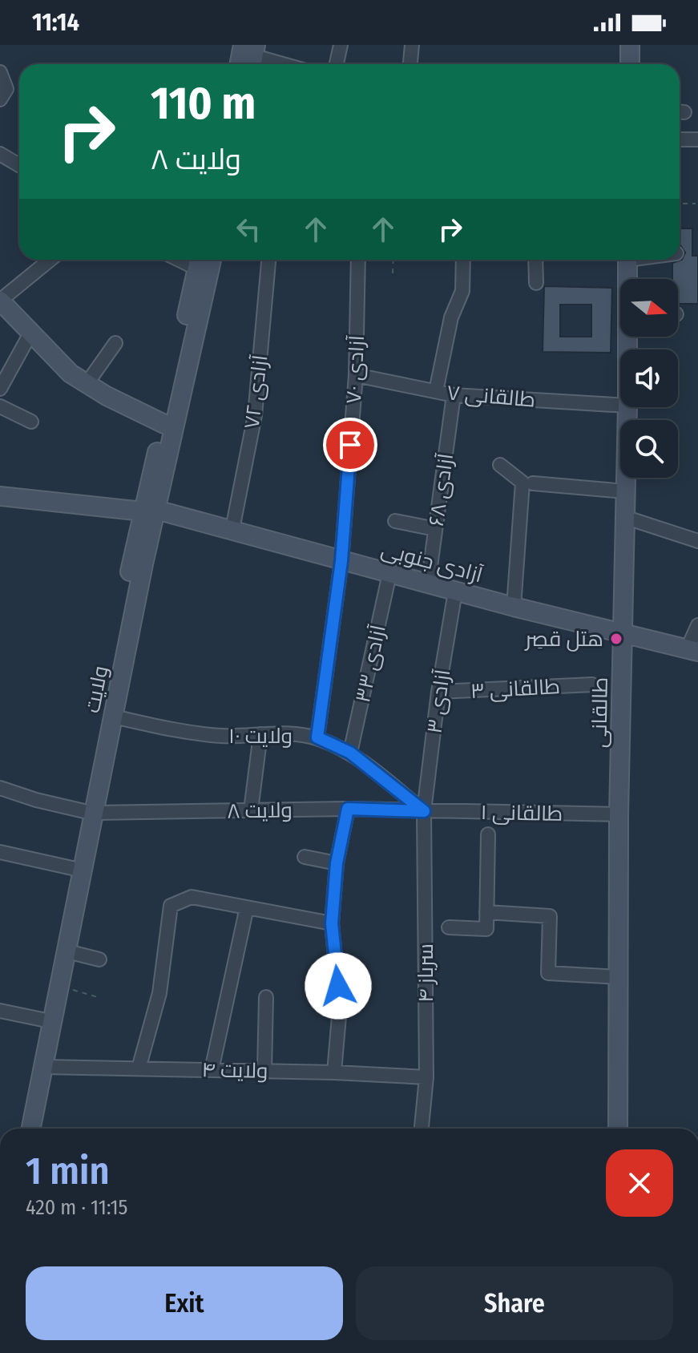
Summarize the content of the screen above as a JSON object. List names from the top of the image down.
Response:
{
  "streets": {
    "main road": ["آزادی جنوبی", "ولایت", "طالقانی"],
    "street": [
      "آزادی ۷۰",
      "آزادی ۷۲",
      "طالقانی ۷",
      "آزادی ۶۸",
      "آزادی ۳۳",
      "طالقانی ۳",
      "آزادی ۳",
      "ولایت ۱۰",
      "ولایت ۸",
      "طالقانی ۱",
      "سرباز ۴",
      "ولایت ۴"
    ]
  },
  "crossings": [
    ["آزادی ۷۰", "طالقانی ۷"],
    ["آزادی ۷۰", "آزادی جنوبی"],
    ["آزادی ۷۰", "ولایت ۱۰"],
    ["آزادی ۷۲", "آزادی جنوبی"],
    ["طالقانی ۷", "آزادی ۶۸"],
    ["آزادی ۶۸", "آزادی جنوبی"],
    ["آزادی جنوبی", "آزادی ۳۳"],
    ["آزادی جنوبی", "ولایت"],
    ["آزادی جنوبی", "آزادی ۳"],
    ["آزادی جنوبی", "طالقانی"],
    ["آزادی ۳۳", "ولایت ۱۰"],
    ["طالقانی ۳", "آزادی ۳"],
    ["ولایت", "ولایت ۱۰"],
    ["ولایت", "ولایت ۸"],
    ["ولایت", "ولایت ۴"],
    ["آزادی ۳", "ولایت ۱۰"],
    ["آزادی ۳", "ولایت ۸"],
    ["آزادی ۳", "طالقانی ۱"],
    ["آزادی ۳", "سرباز ۴"],
    ["طالقانی", "طالقانی ۱"],
    ["ولایت ۱۰", "ولایت ۸"],
    ["ولایت ۱۰", "طالقانی ۱"],
    ["ولایت ۱۰", "سرباز ۴"],
    ["ولایت ۸", "طالقانی ۱"],
    ["ولایت ۸", "سرباز ۴"],
    ["طالقانی ۱", "سرباز ۴"],
    ["سرباز ۴", "ولایت ۴"]
  ],
  "places": ["هتل قصِر"],
  "north": "right",
  "page": {
    "status": "11:14",
    "turn": ["110 m", "ولایت ۸"],
    "heading": ["1 min", "420 m · 11:15"],
    "buttons": ["Exit", "Share"]
  }
}
